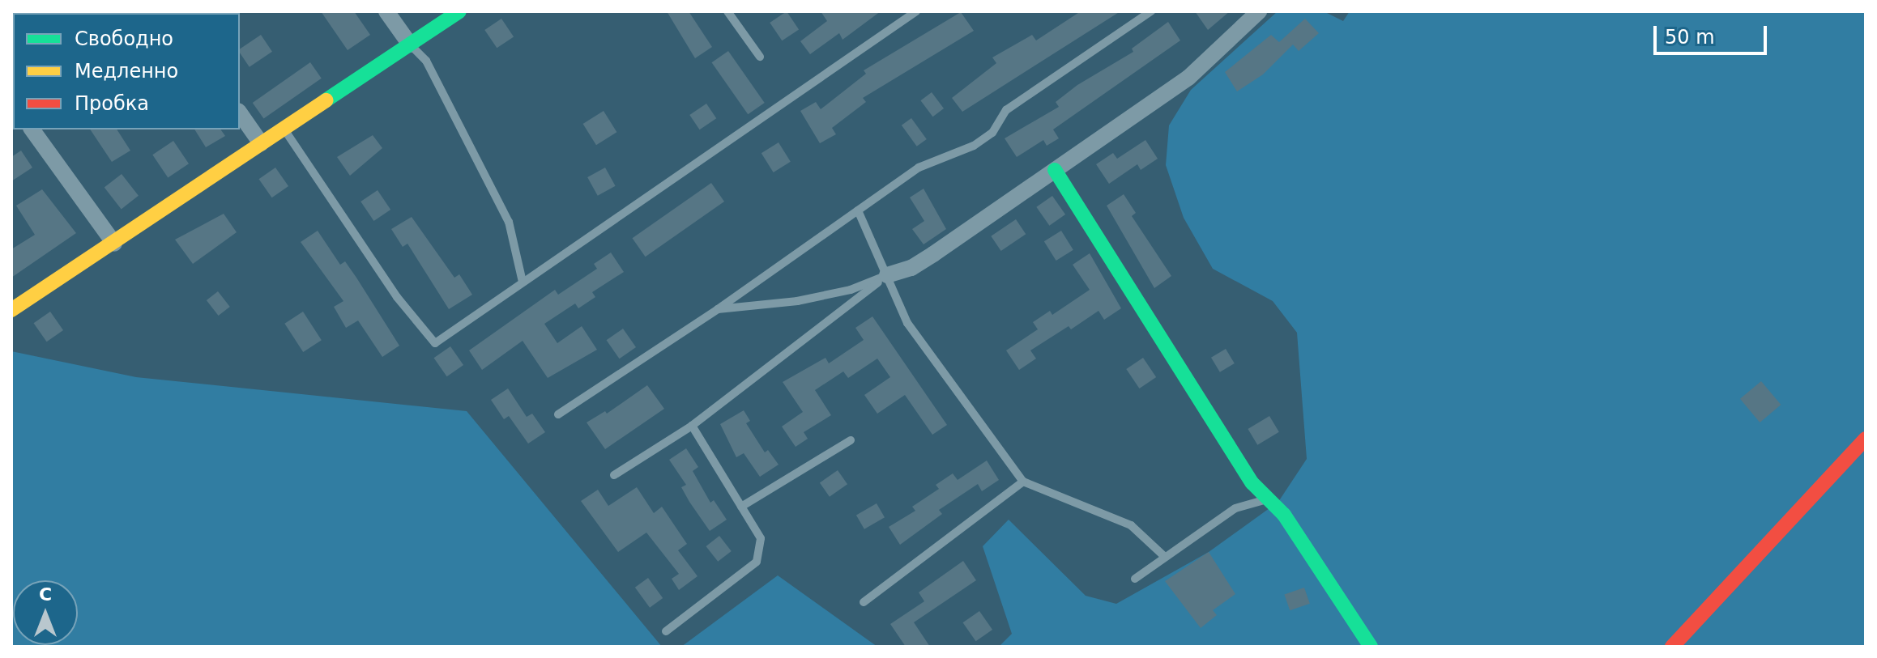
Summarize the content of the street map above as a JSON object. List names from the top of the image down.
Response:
{
  "legend": ["Свободно", "Медленно", "Пробка"],
  "scale_bar": "50 m",
  "north": "top"
}
